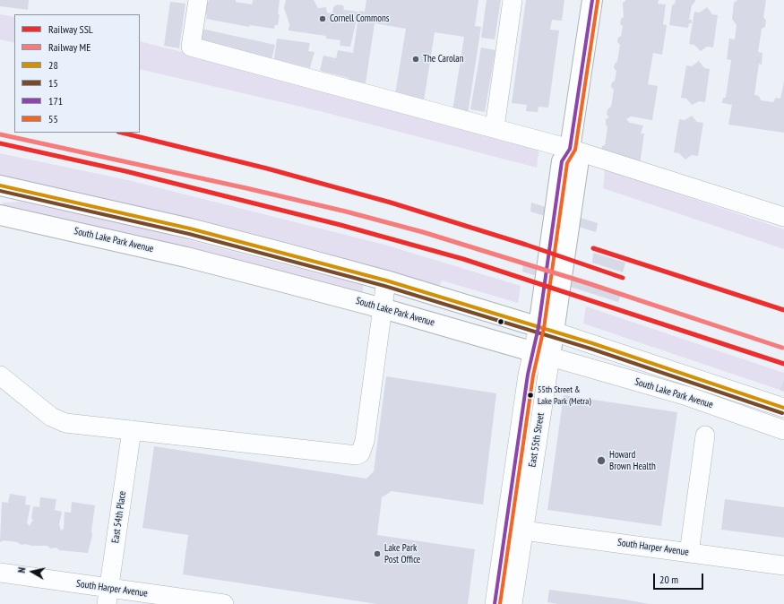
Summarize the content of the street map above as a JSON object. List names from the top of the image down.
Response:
{
  "streets": {
    "main road": ["South Lake Park Avenue", "East 55th Street"],
    "street": ["East 54th Place", "South Harper Avenue"]
  },
  "crossings": [
    ["South Lake Park Avenue", "East 55th Street"],
    ["East 55th Street", "South Harper Avenue"],
    ["East 54th Place", "South Harper Avenue"]
  ],
  "places": [
    "Cornell Commons",
    "The Carolan",
    "55th Street & Lake Park (Metra)",
    "Howard Brown Health",
    "Lake Park Post Office"
  ],
  "lines": [
    "transit line 171",
    "transit line 55",
    "rail line SSL",
    "rail line ME",
    "transit line 28",
    "transit line 15"
  ],
  "legend": [
    "Railway SSL",
    "Railway ME",
    "28",
    "15",
    "171",
    "55"
  ],
  "scale_bar": "20 m",
  "north": "left"
}
